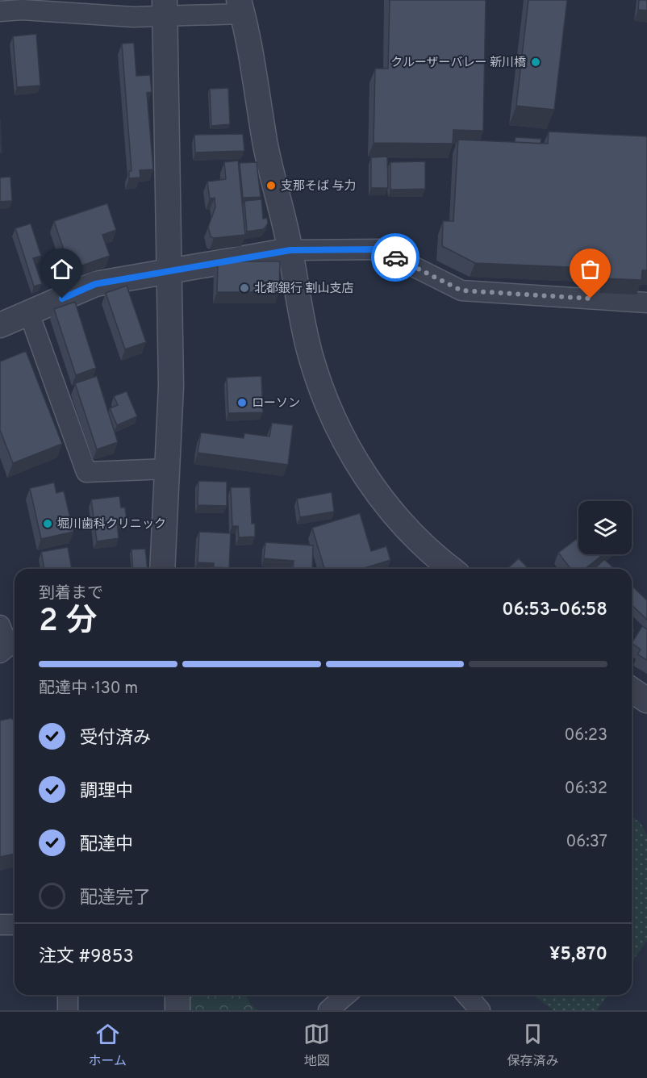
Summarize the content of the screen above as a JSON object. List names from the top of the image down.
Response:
{
  "places": [
    "クルーザーバレー 新川橋",
    "支那そば 与力",
    "北都銀行 割山支店",
    "ローソン",
    "堀川歯科クリニック"
  ],
  "page": {
    "heading": ["2 分", "到着まで", "06:53–06:58"],
    "panel": ["注文 #9853", "¥5,870"],
    "bar": "配達中 · 130 m",
    "list": [
      ["受付済み", "06:23"],
      ["調理中", "06:32"],
      ["配達中", "06:37"],
      "配達完了"
    ],
    "tabs": ["ホーム", "地図", "保存済み"]
  }
}
